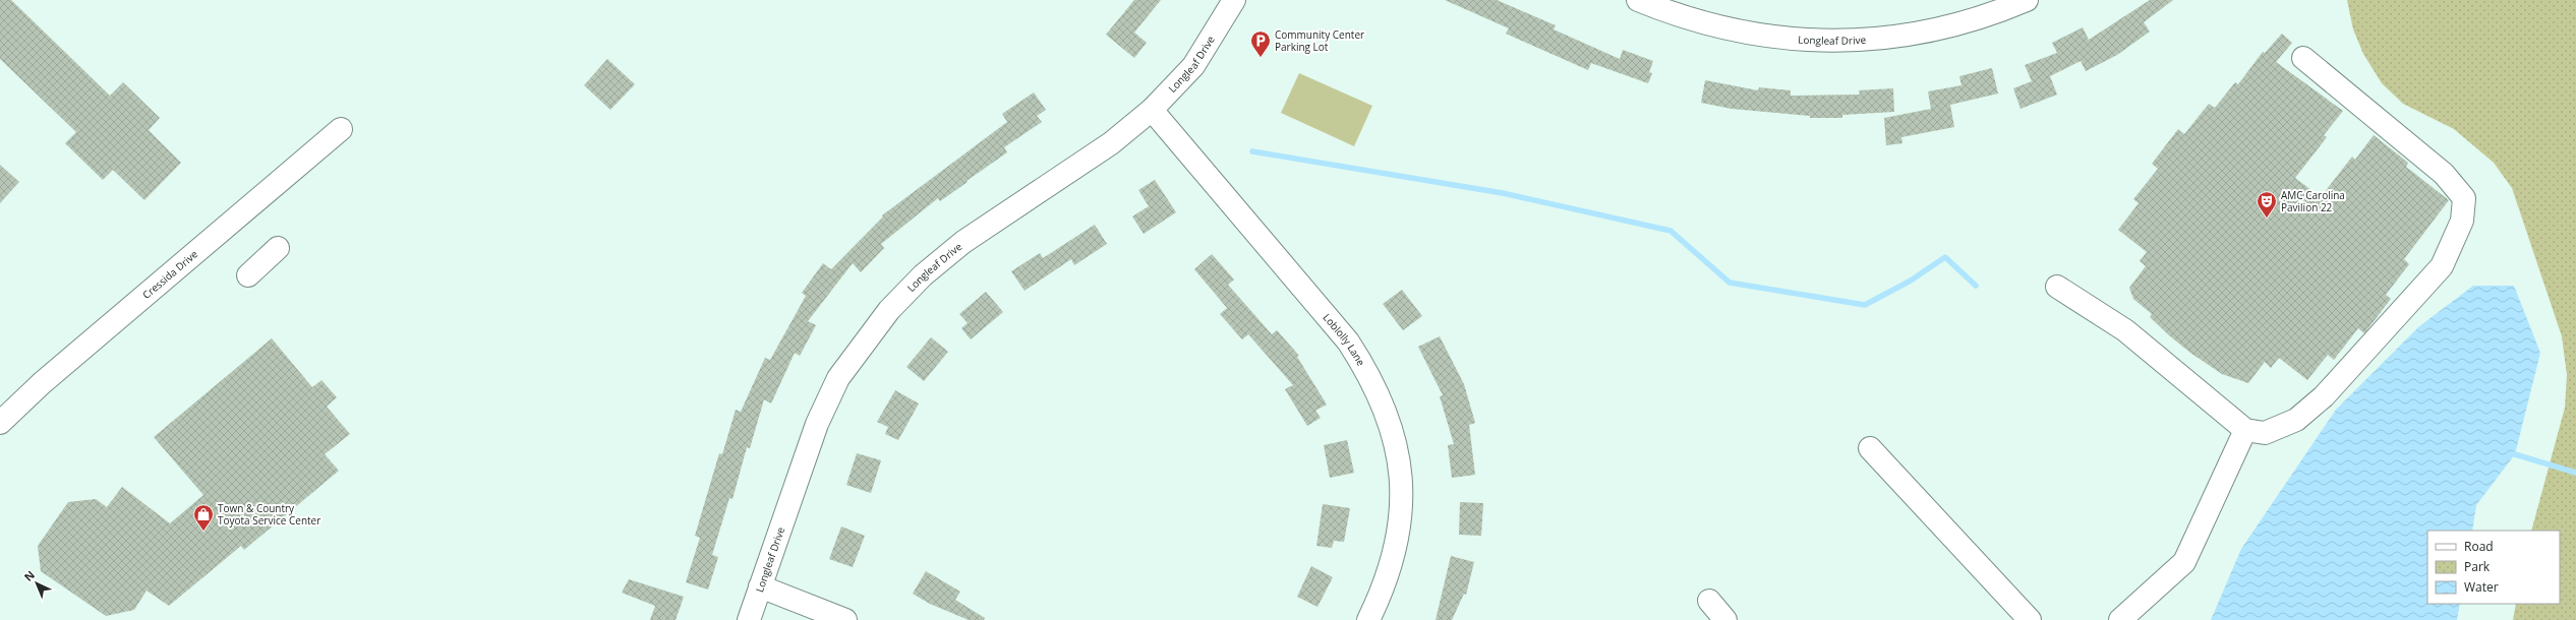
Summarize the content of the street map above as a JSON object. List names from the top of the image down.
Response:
{
  "streets": {
    "street": ["Longleaf Drive", "Cressida Drive", "Loblolly Lane"]
  },
  "crossings": [
    ["Longleaf Drive", "Loblolly Lane"]
  ],
  "places": {
    "parking": ["Community Center Parking Lot"],
    "theatre": ["AMC Carolina Pavilion 22"],
    "shop": ["Town & Country Toyota Service Center"]
  },
  "legend": ["Road", "Park", "Water"],
  "north": "top left"
}
